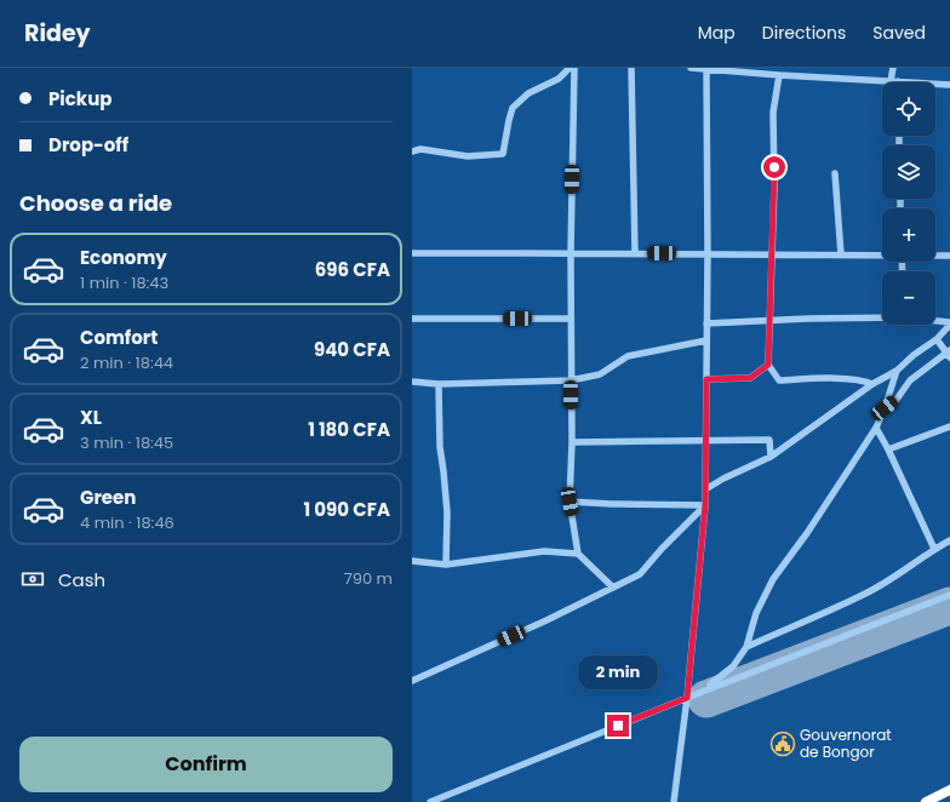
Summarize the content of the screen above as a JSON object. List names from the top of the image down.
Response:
{
  "places": {
    "public building": ["Gouvernorat de Bongor"]
  },
  "page": {
    "header": "Ridey",
    "nav": ["Map", "Directions", "Saved"],
    "banner": ["Pickup", "Drop-off"],
    "map_buttons": ["+", "−"],
    "heading": "Choose a ride",
    "list": [
      {
        "name": "Economy",
        "note": "1 min · 18:43",
        "value": "696 CFA"
      },
      {
        "name": "Comfort",
        "note": "2 min · 18:44",
        "value": "940 CFA"
      },
      {
        "name": "XL",
        "note": "3 min · 18:45",
        "value": "1 180 CFA"
      },
      {
        "name": "Green",
        "note": "4 min · 18:46",
        "value": "1 090 CFA"
      }
    ],
    "pay": ["Cash", "790 m"],
    "bubble": "2 min",
    "buttons": "Confirm"
  }
}
